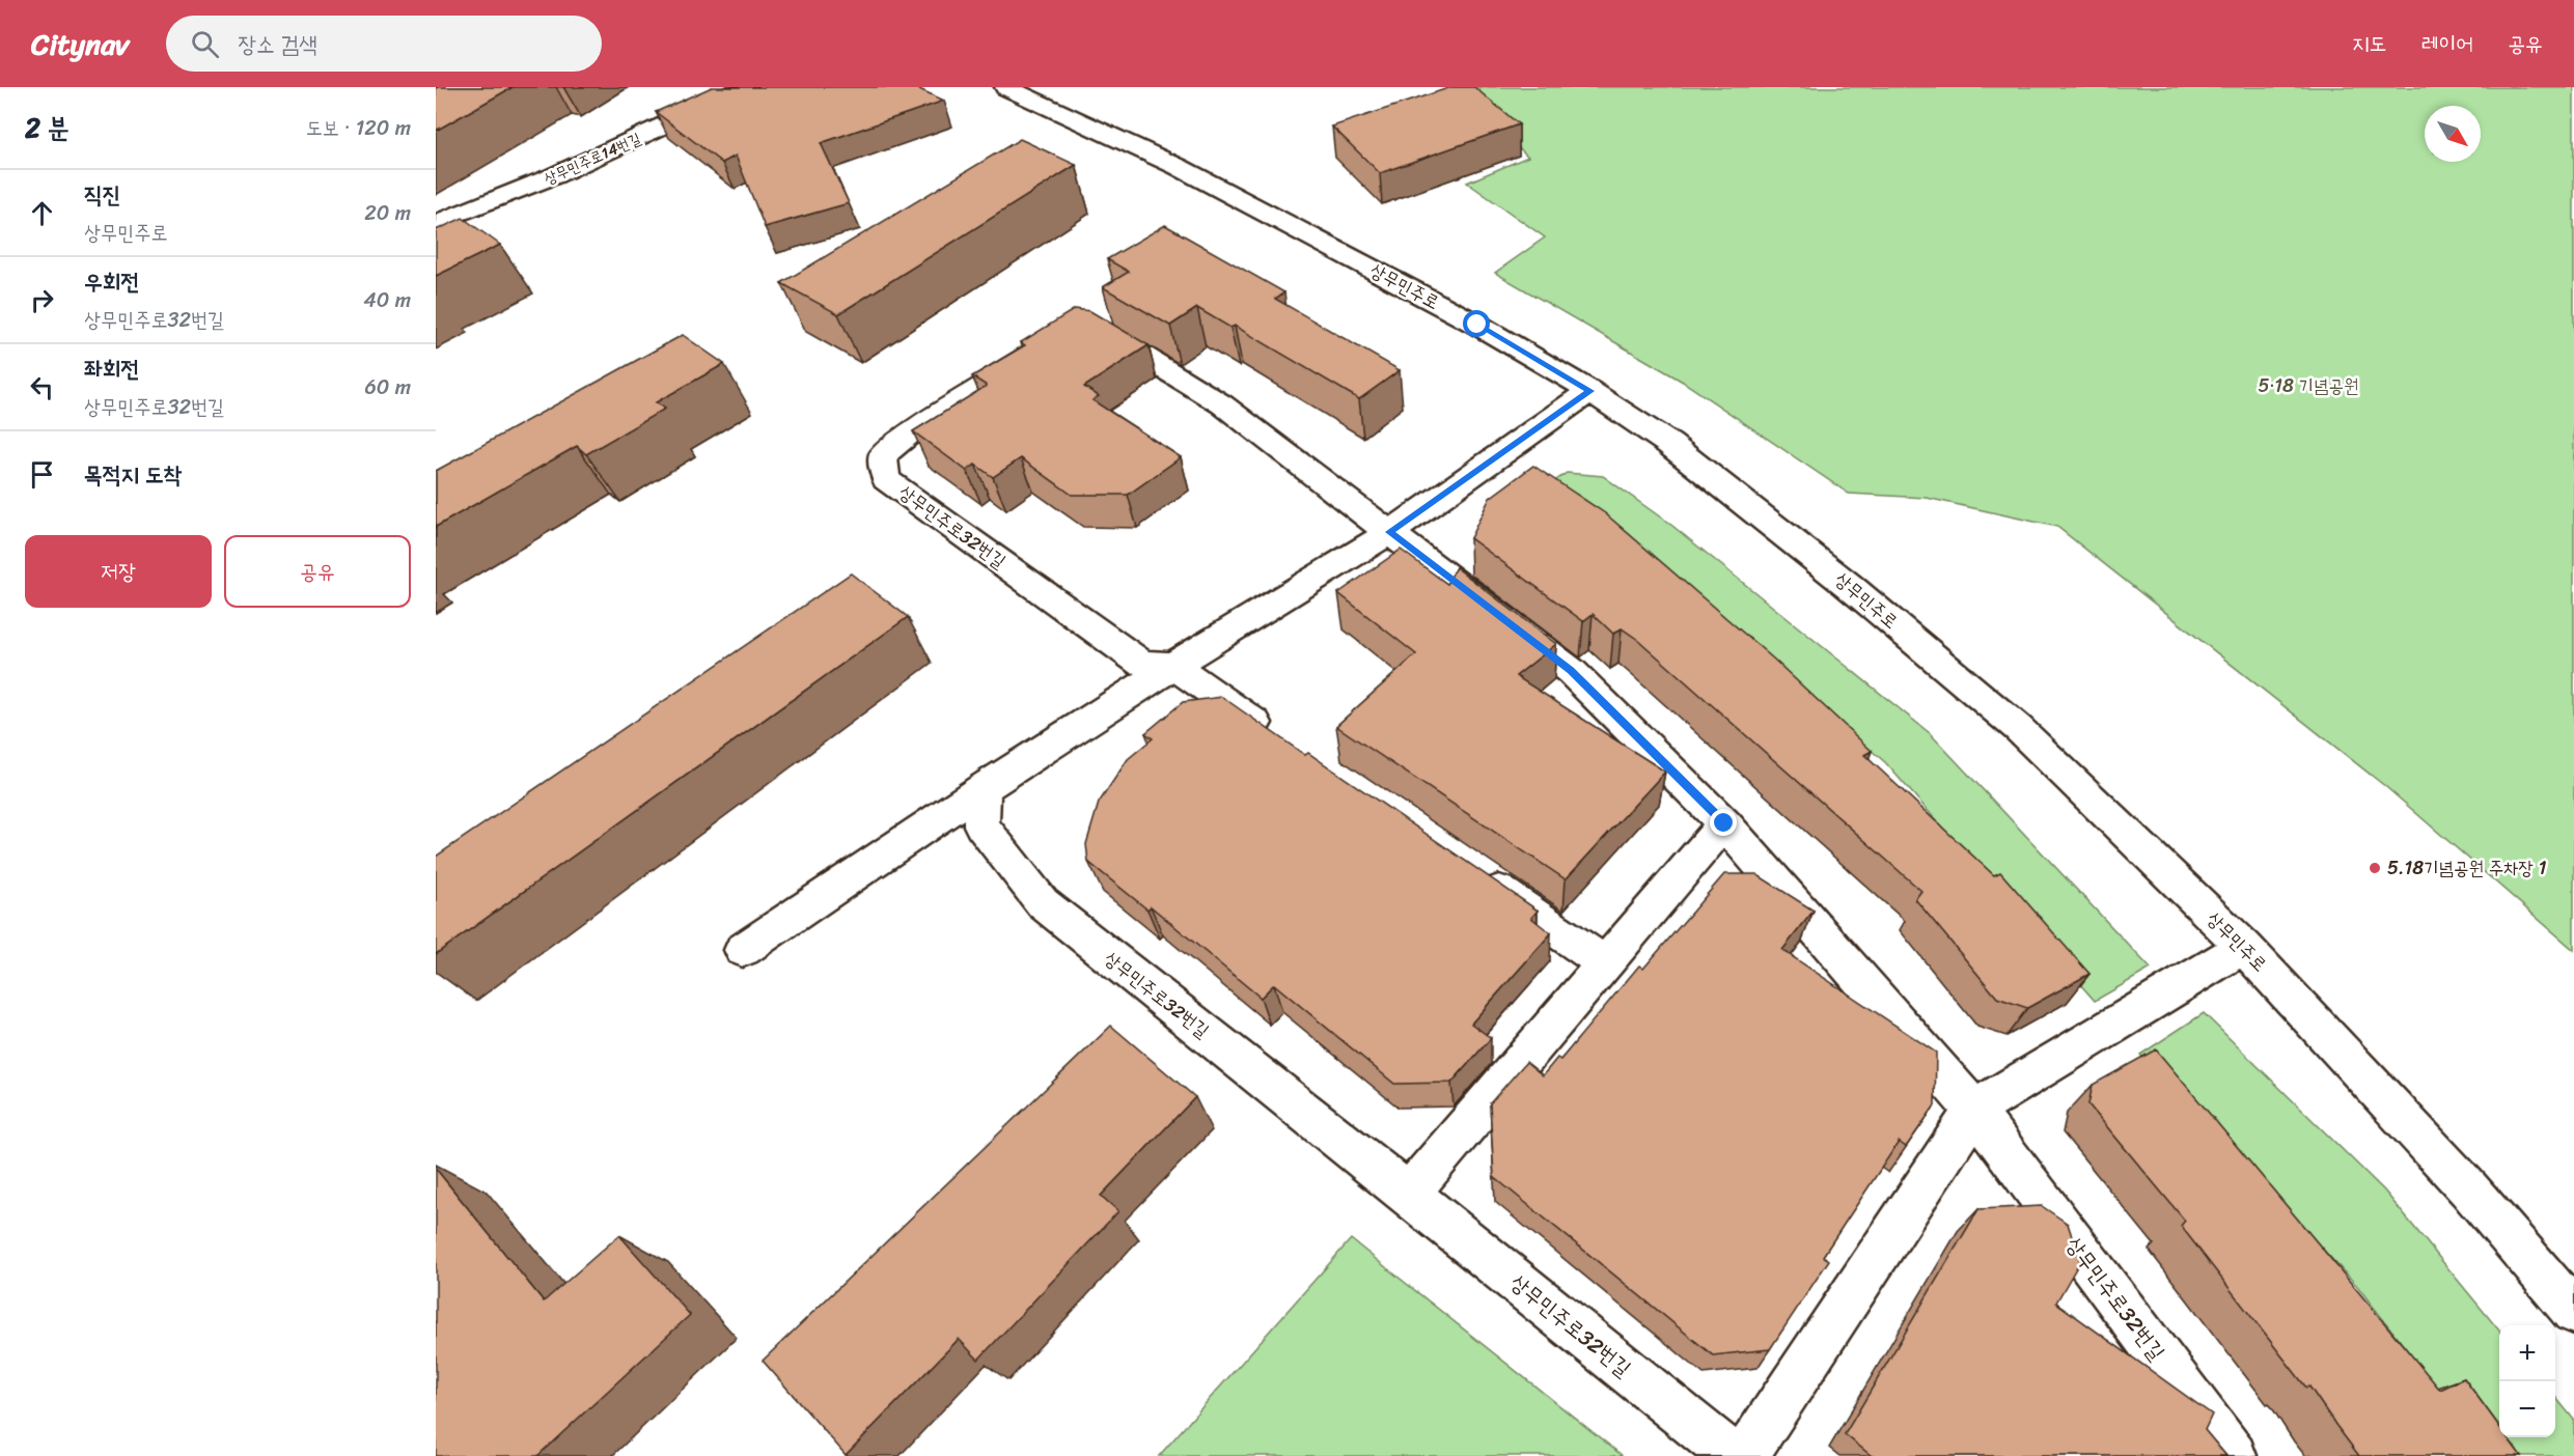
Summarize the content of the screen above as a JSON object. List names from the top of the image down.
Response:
{
  "streets": {
    "street": ["상무민주로14번길", "상무민주로", "상무민주로32번길"]
  },
  "parks": ["5·18 기념공원"],
  "places": ["5.18기념공원 주차장 1"],
  "north": "bottom right",
  "page": {
    "header": "Citynav",
    "search": "장소 검색",
    "nav": ["지도", "레이어", "공유"],
    "heading": ["2 분", "도보 · 120 m"],
    "list": [
      ["직진", "상무민주로", "20 m"],
      ["우회전", "상무민주로32번길", "40 m"],
      ["좌회전", "상무민주로32번길", "60 m"],
      "목적지 도착"
    ],
    "buttons": ["저장", "공유"],
    "map_buttons": ["+", "−"]
  }
}
